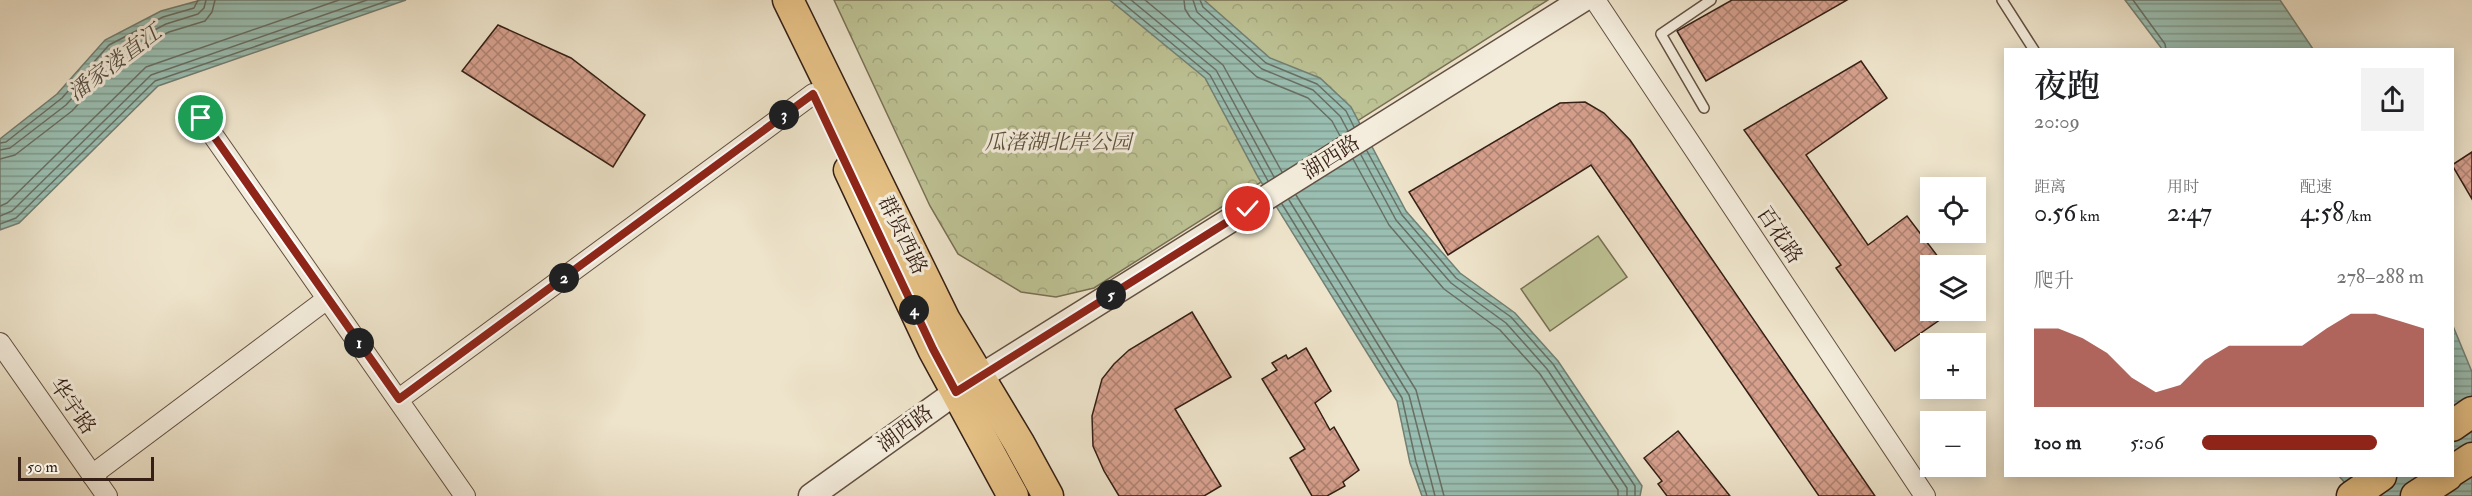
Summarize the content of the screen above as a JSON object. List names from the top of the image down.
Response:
{
  "streets": {
    "main road": ["群贤西路"],
    "street": ["湖西路", "百花路", "华宇路"]
  },
  "crossings": [
    ["湖西路", "群贤西路"]
  ],
  "water": ["潘家溇直江"],
  "parks": ["瓜渚湖北岸公园"],
  "scale_bar": "50 m",
  "page": {
    "heading": ["夜跑", "20:09"],
    "pins": [
      "3",
      "2",
      "5",
      "4",
      "1"
    ],
    "stats": [
      ["距离", "0.56 km"],
      ["用时", "2:47"],
      ["配速", "4:58 /km"]
    ],
    "map_buttons": ["+", "−"],
    "chart": ["爬升", "278–288 m"],
    "list": [
      {
        "name": "100 m",
        "note": "5:06"
      }
    ],
    "scale": "50 m"
  }
}
